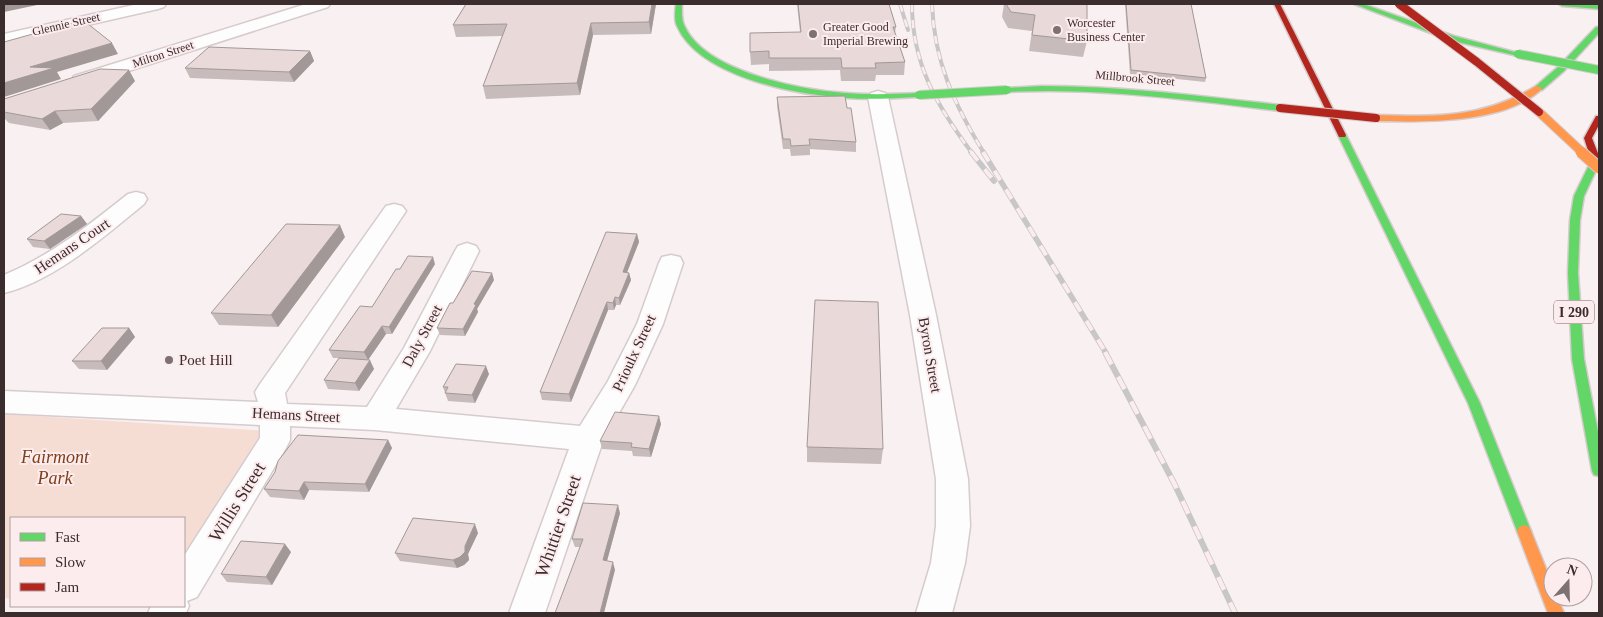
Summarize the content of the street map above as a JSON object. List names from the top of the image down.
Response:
{
  "streets": {
    "main road": ["Millbrook Street", "I 290"],
    "street": [
      "Glennie Street",
      "Milton Street",
      "Hemans Court",
      "Daly Street",
      "Prioulx Street",
      "Byron Street",
      "Hemans Street",
      "Willis Street",
      "Whittier Street"
    ]
  },
  "crossings": [
    ["Millbrook Street", "Byron Street"],
    ["Daly Street", "Hemans Street"],
    ["Prioulx Street", "Hemans Street"],
    ["Prioulx Street", "Whittier Street"],
    ["Hemans Street", "Willis Street"],
    ["Hemans Street", "Whittier Street"]
  ],
  "parks": ["Fairmont Park"],
  "places": ["Worcester Business Center", "Greater Good Imperial Brewing", "Poet Hill"],
  "legend": ["Fast", "Slow", "Jam"],
  "north": "top"
}
